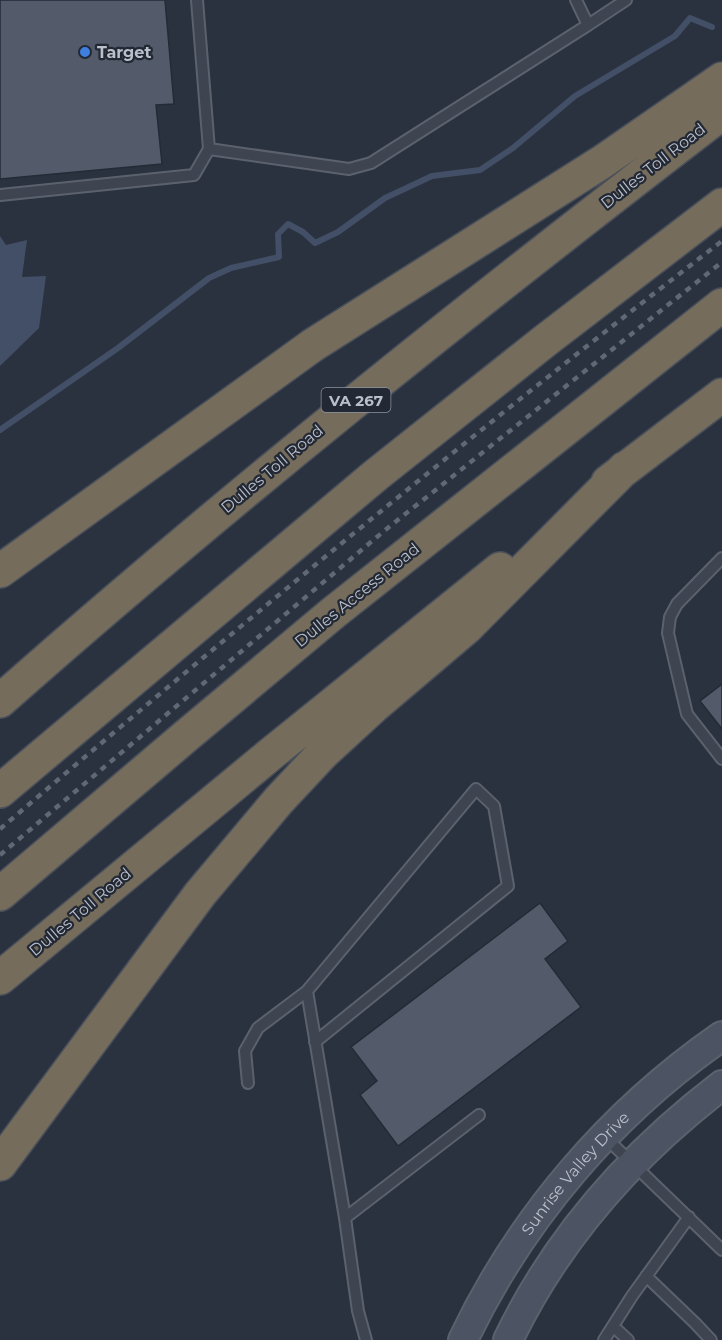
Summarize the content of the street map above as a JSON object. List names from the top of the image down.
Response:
{
  "streets": {
    "highway": ["Dulles Toll Road", "VA 267", "Dulles Access Road"],
    "main road": ["Sunrise Valley Drive"]
  },
  "places": ["Target"]
}
